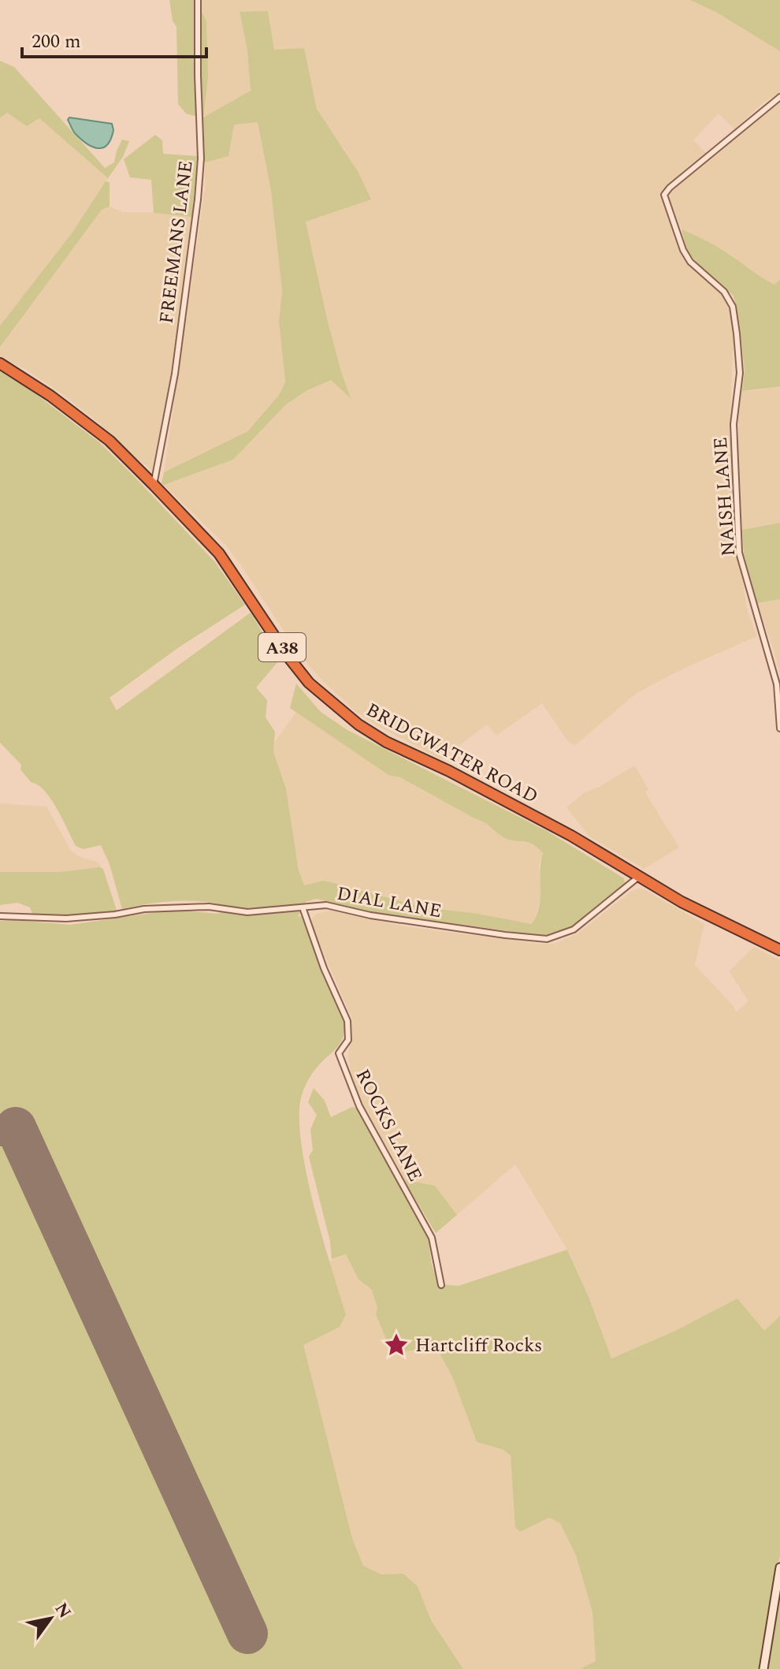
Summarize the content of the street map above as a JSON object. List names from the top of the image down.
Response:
{
  "streets": {
    "highway": ["A38", "BRIDGWATER ROAD"],
    "street": [
      "FREEMANS LANE",
      "NAISH LANE",
      "DIAL LANE",
      "ROCKS LANE"
    ]
  },
  "crossings": [
    ["FREEMANS LANE", "BRIDGWATER ROAD"],
    ["BRIDGWATER ROAD", "DIAL LANE"],
    ["DIAL LANE", "ROCKS LANE"]
  ],
  "places": {
    "place": ["Hartcliff Rocks"]
  },
  "scale_bar": "200 m",
  "north": "top right"
}
